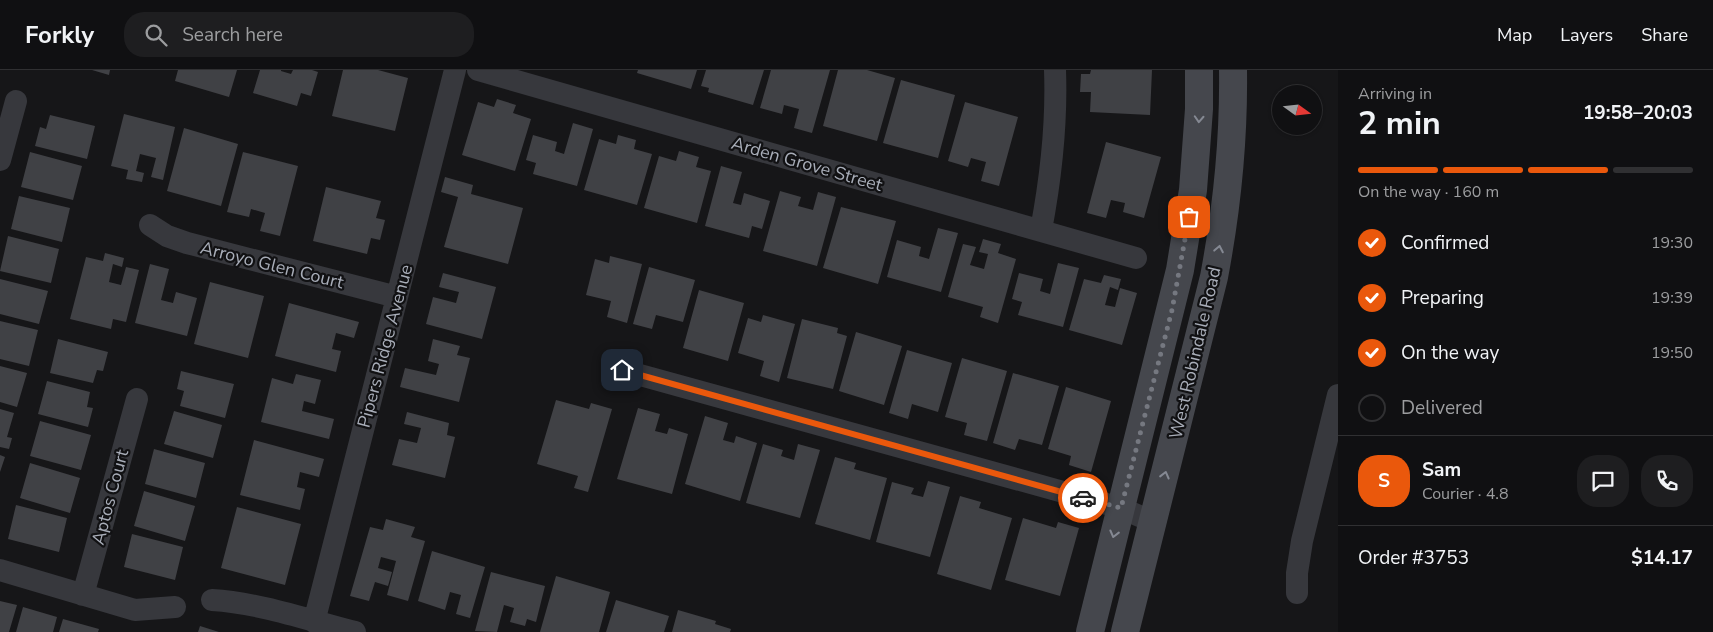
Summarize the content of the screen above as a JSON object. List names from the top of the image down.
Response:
{
  "streets": {
    "main road": ["West Robindale Road"],
    "street": [
      "Arden Grove Street",
      "Arroyo Glen Court",
      "Pipers Ridge Avenue",
      "Aptos Court"
    ]
  },
  "crossings": [
    ["Arroyo Glen Court", "Pipers Ridge Avenue"]
  ],
  "north": "right",
  "page": {
    "header": "Forkly",
    "search": "Search here",
    "nav": ["Map", "Layers", "Share"],
    "heading": ["2 min", "Arriving in", "19:58–20:03"],
    "panel": [
      "Sam",
      "Courier · 4.8",
      "Order #3753",
      "$14.17"
    ],
    "bar": "On the way · 160 m",
    "list": [
      ["Confirmed", "19:30"],
      ["Preparing", "19:39"],
      ["On the way", "19:50"],
      "Delivered"
    ],
    "round": "S"
  }
}
